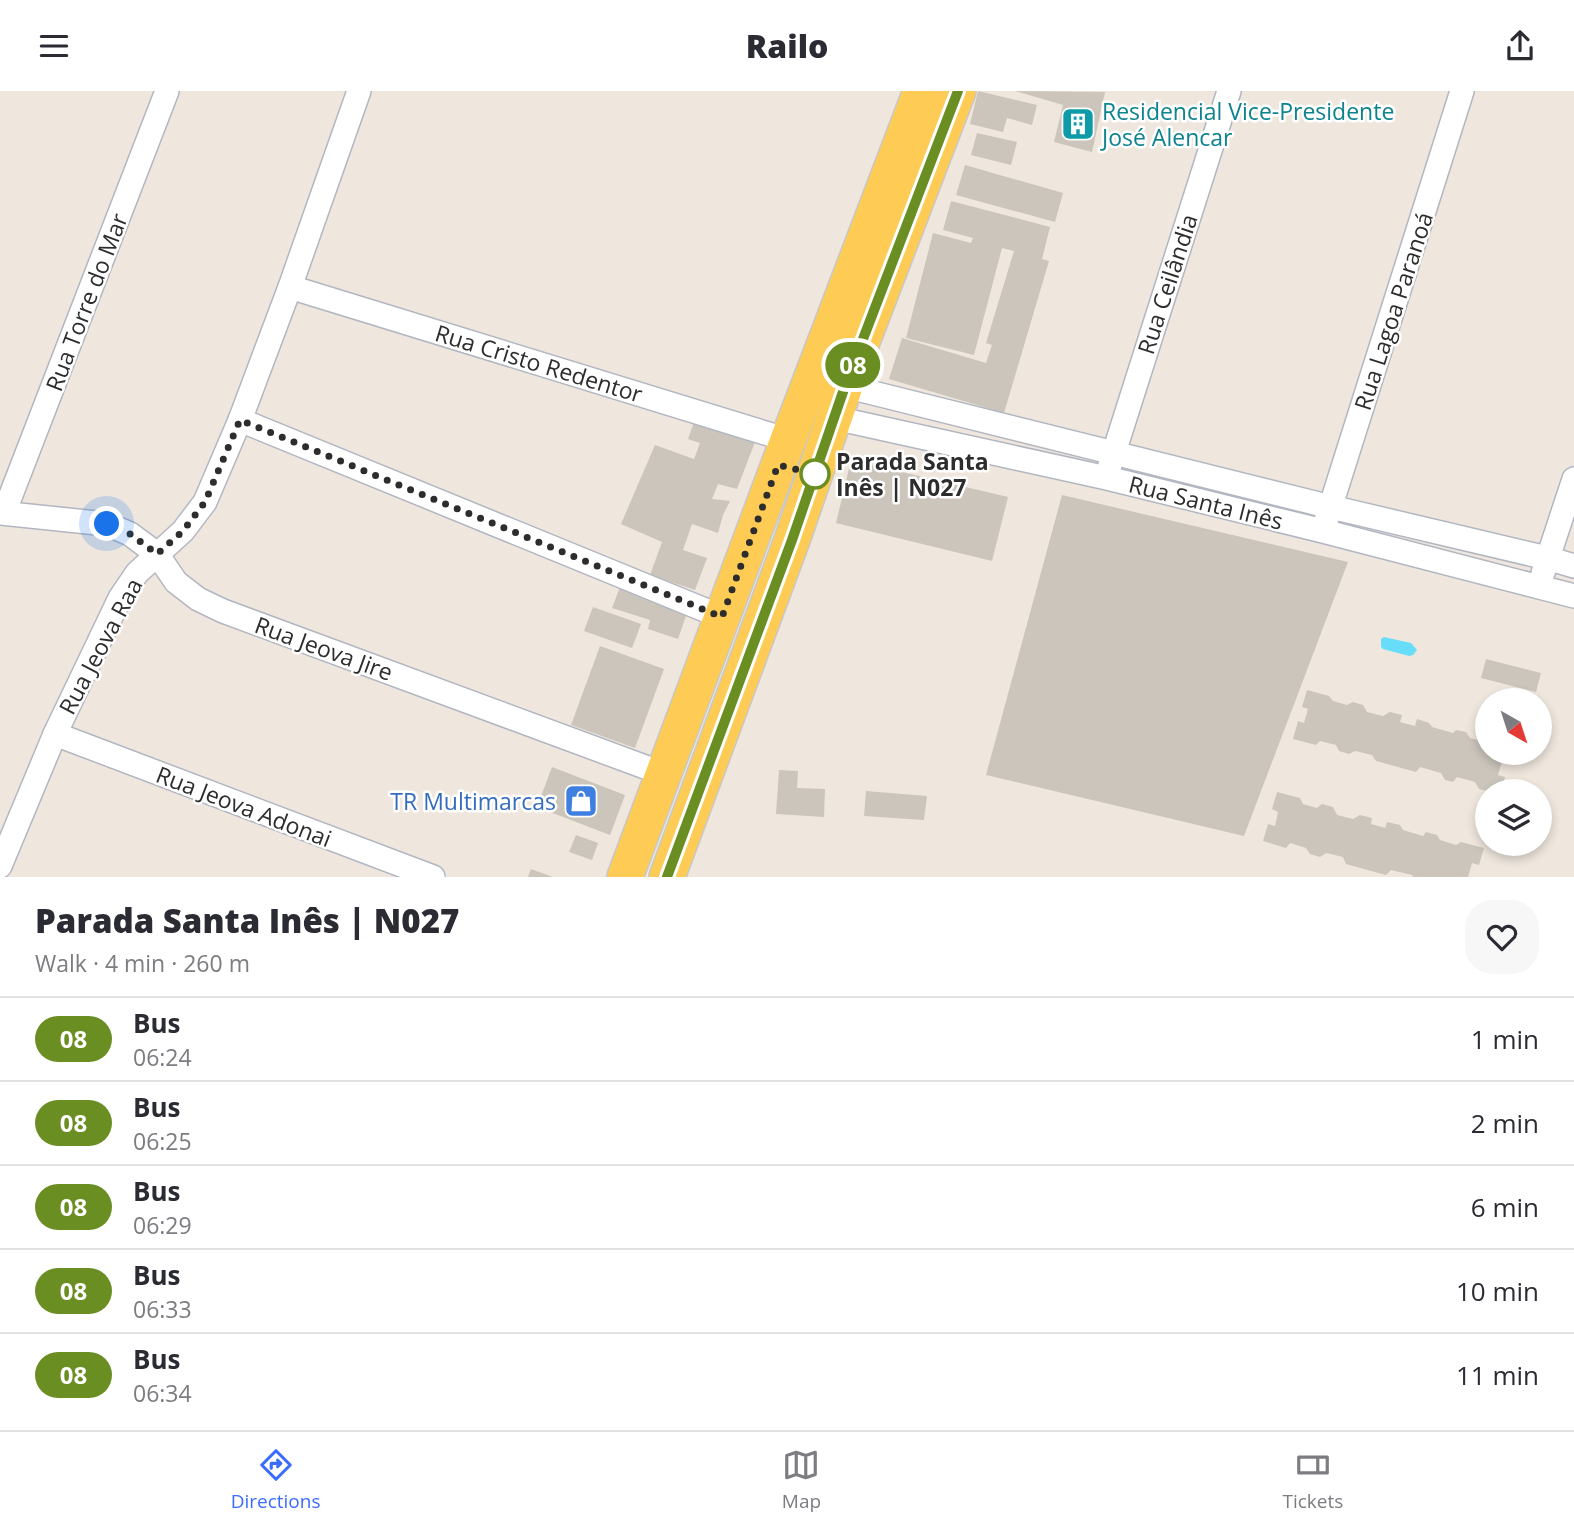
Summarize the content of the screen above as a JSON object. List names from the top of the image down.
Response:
{
  "streets": {
    "street": [
      "Rua Ceilândia",
      "Rua Torre do Mar",
      "Rua Lagoa Paranoá",
      "Rua Cristo Redentor",
      "Rua Santa Inês",
      "Rua Jeova Raa",
      "Rua Jeova Jire",
      "Rua Jeova Adonai"
    ]
  },
  "crossings": [
    ["Rua Ceilândia", "Rua Santa Inês"],
    ["Rua Torre do Mar", "Rua Jeova Jire"],
    ["Rua Lagoa Paranoá", "Rua Santa Inês"],
    ["Rua Cristo Redentor", "Rua Jeova Raa"],
    ["Rua Jeova Raa", "Rua Jeova Jire"],
    ["Rua Jeova Raa", "Rua Jeova Adonai"]
  ],
  "places": {
    "building": ["Residencial Vice-Presidente José Alencar"],
    "other": ["Parada Santa Inês | N027"],
    "shop": ["TR Multimarcas"]
  },
  "lines": ["bus line 08"],
  "north": "bottom right",
  "page": {
    "header": "Railo",
    "on_map": "08",
    "heading": ["Parada Santa Inês | N027", "Walk · 4 min · 260 m"],
    "list": [
      {
        "mark": "08",
        "name": "Bus",
        "note": "06:24",
        "value": "1 min"
      },
      {
        "mark": "08",
        "name": "Bus",
        "note": "06:25",
        "value": "2 min"
      },
      {
        "mark": "08",
        "name": "Bus",
        "note": "06:29",
        "value": "6 min"
      },
      {
        "mark": "08",
        "name": "Bus",
        "note": "06:33",
        "value": "10 min"
      },
      {
        "mark": "08",
        "name": "Bus",
        "note": "06:34",
        "value": "11 min"
      }
    ],
    "tabs": ["Directions", "Map", "Tickets"]
  }
}
